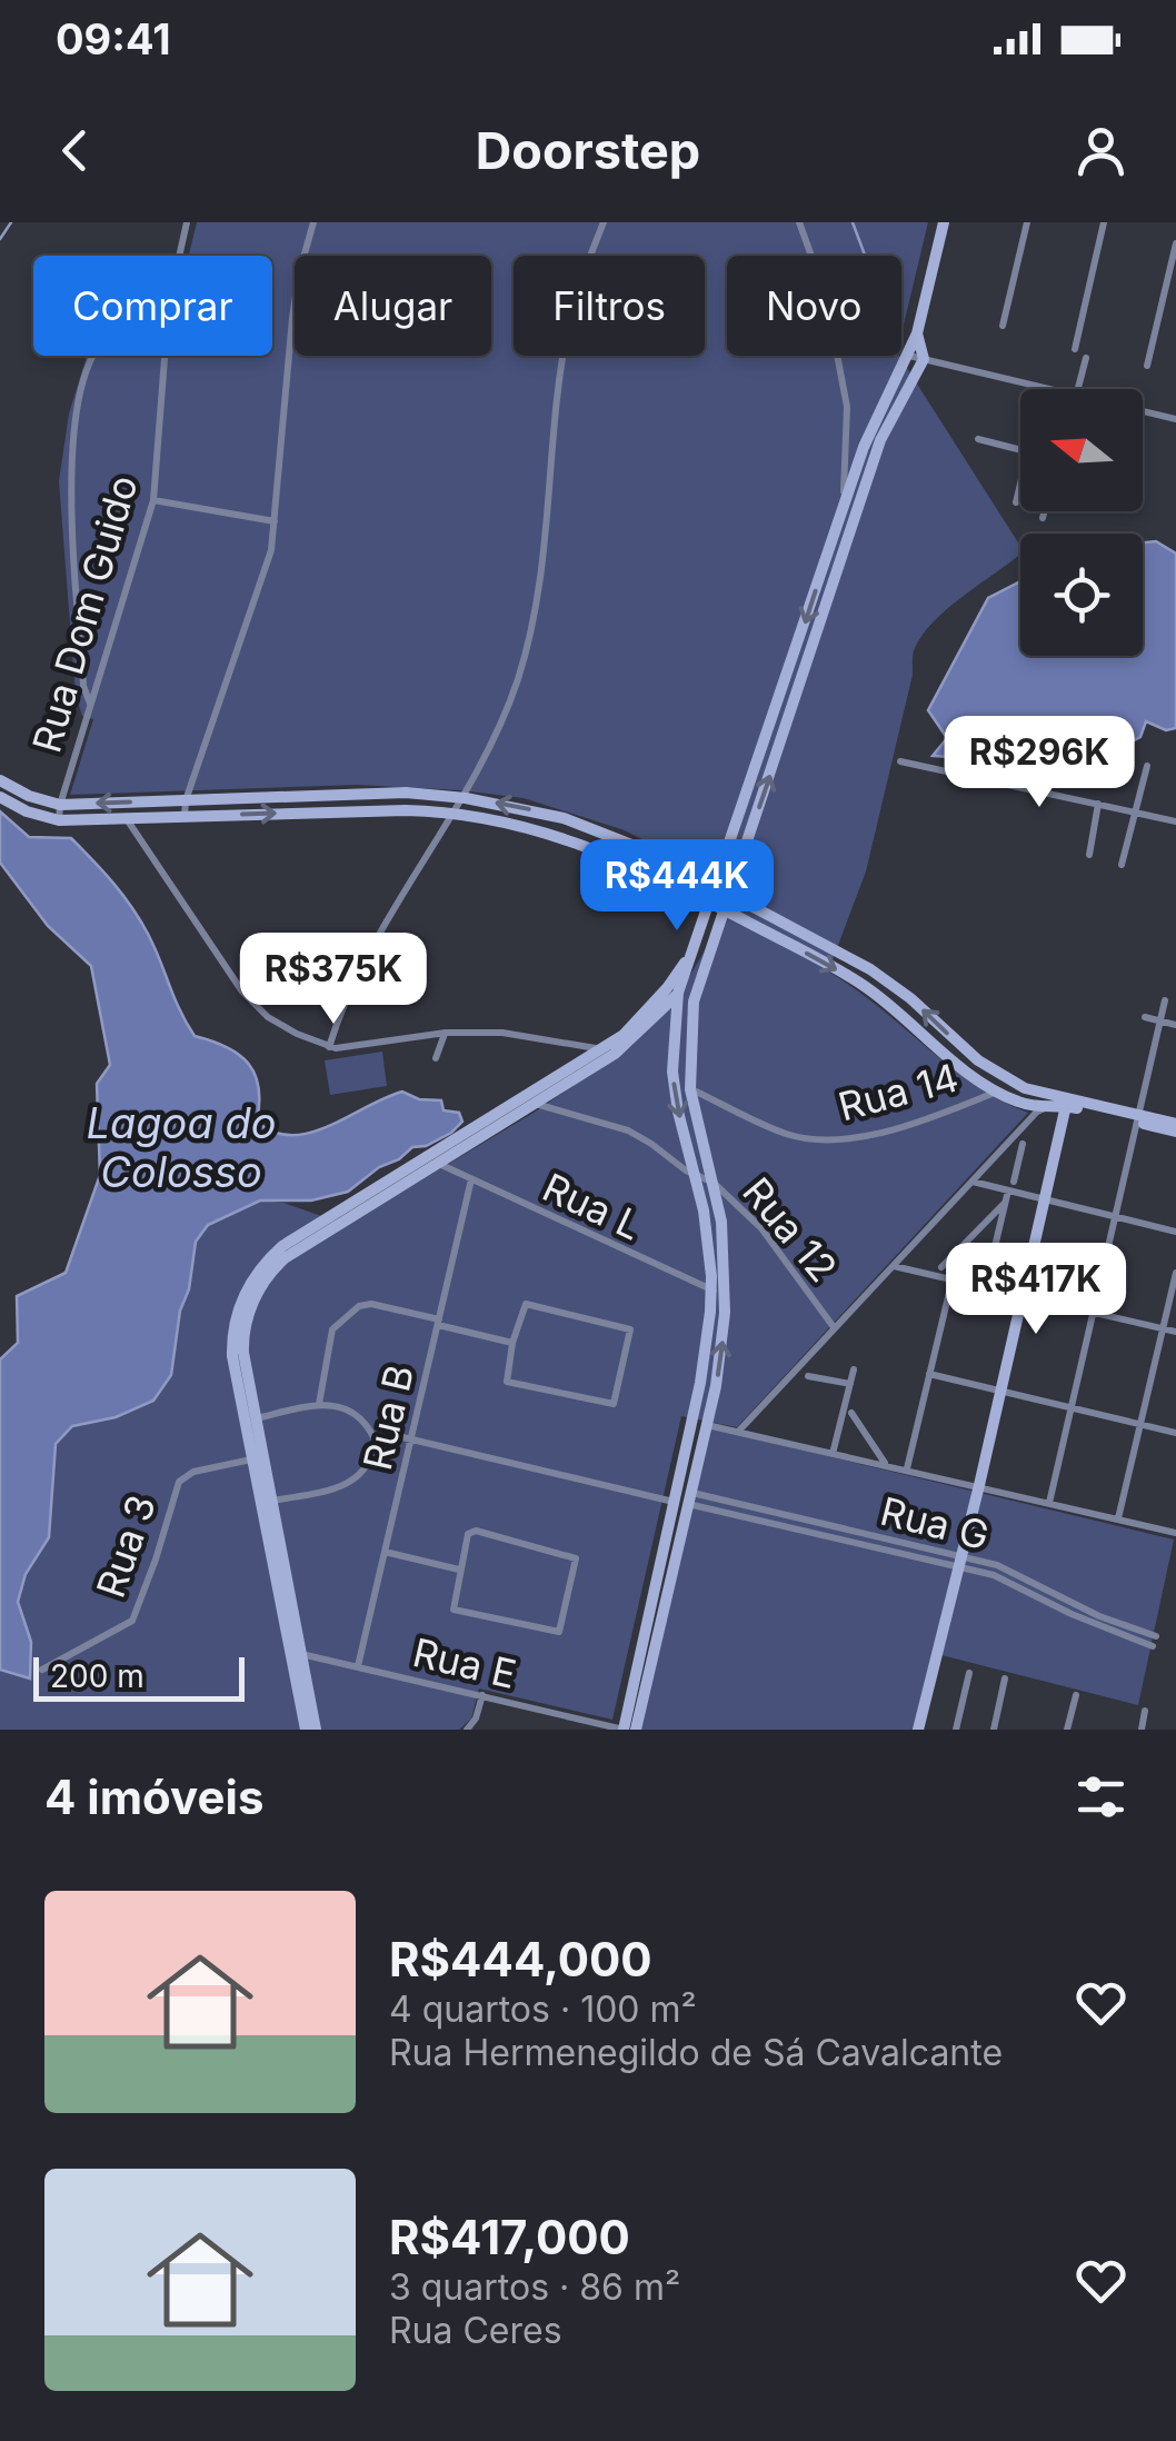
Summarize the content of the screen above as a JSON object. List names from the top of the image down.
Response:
{
  "streets": {
    "street": [
      "Rua Dom Guido",
      "Rua 14",
      "Rua L",
      "Rua 12",
      "Rua B",
      "Rua G",
      "Rua 3",
      "Rua E"
    ]
  },
  "crossings": [
    ["Rua L", "Rua B"],
    ["Rua B", "Rua G"],
    ["Rua B", "Rua E"],
    ["Rua G", "Rua 3"]
  ],
  "water": ["Lagoa do Colosso"],
  "scale_bar": "200 m",
  "north": "left",
  "page": {
    "status": "09:41",
    "header": "Doorstep",
    "chip": [
      "Comprar",
      "Alugar",
      "Filtros",
      "Novo"
    ],
    "price": [
      "R$296K",
      "R$444K",
      "R$375K",
      "R$417K"
    ],
    "scale": "200 m",
    "heading": "4 imóveis",
    "list": [
      {
        "name": "R$444,000",
        "note": "4 quartos · 100 m² · Rua Hermenegildo de Sá Cavalcante"
      },
      {
        "name": "R$417,000",
        "note": "3 quartos · 86 m² · Rua Ceres"
      }
    ]
  }
}
